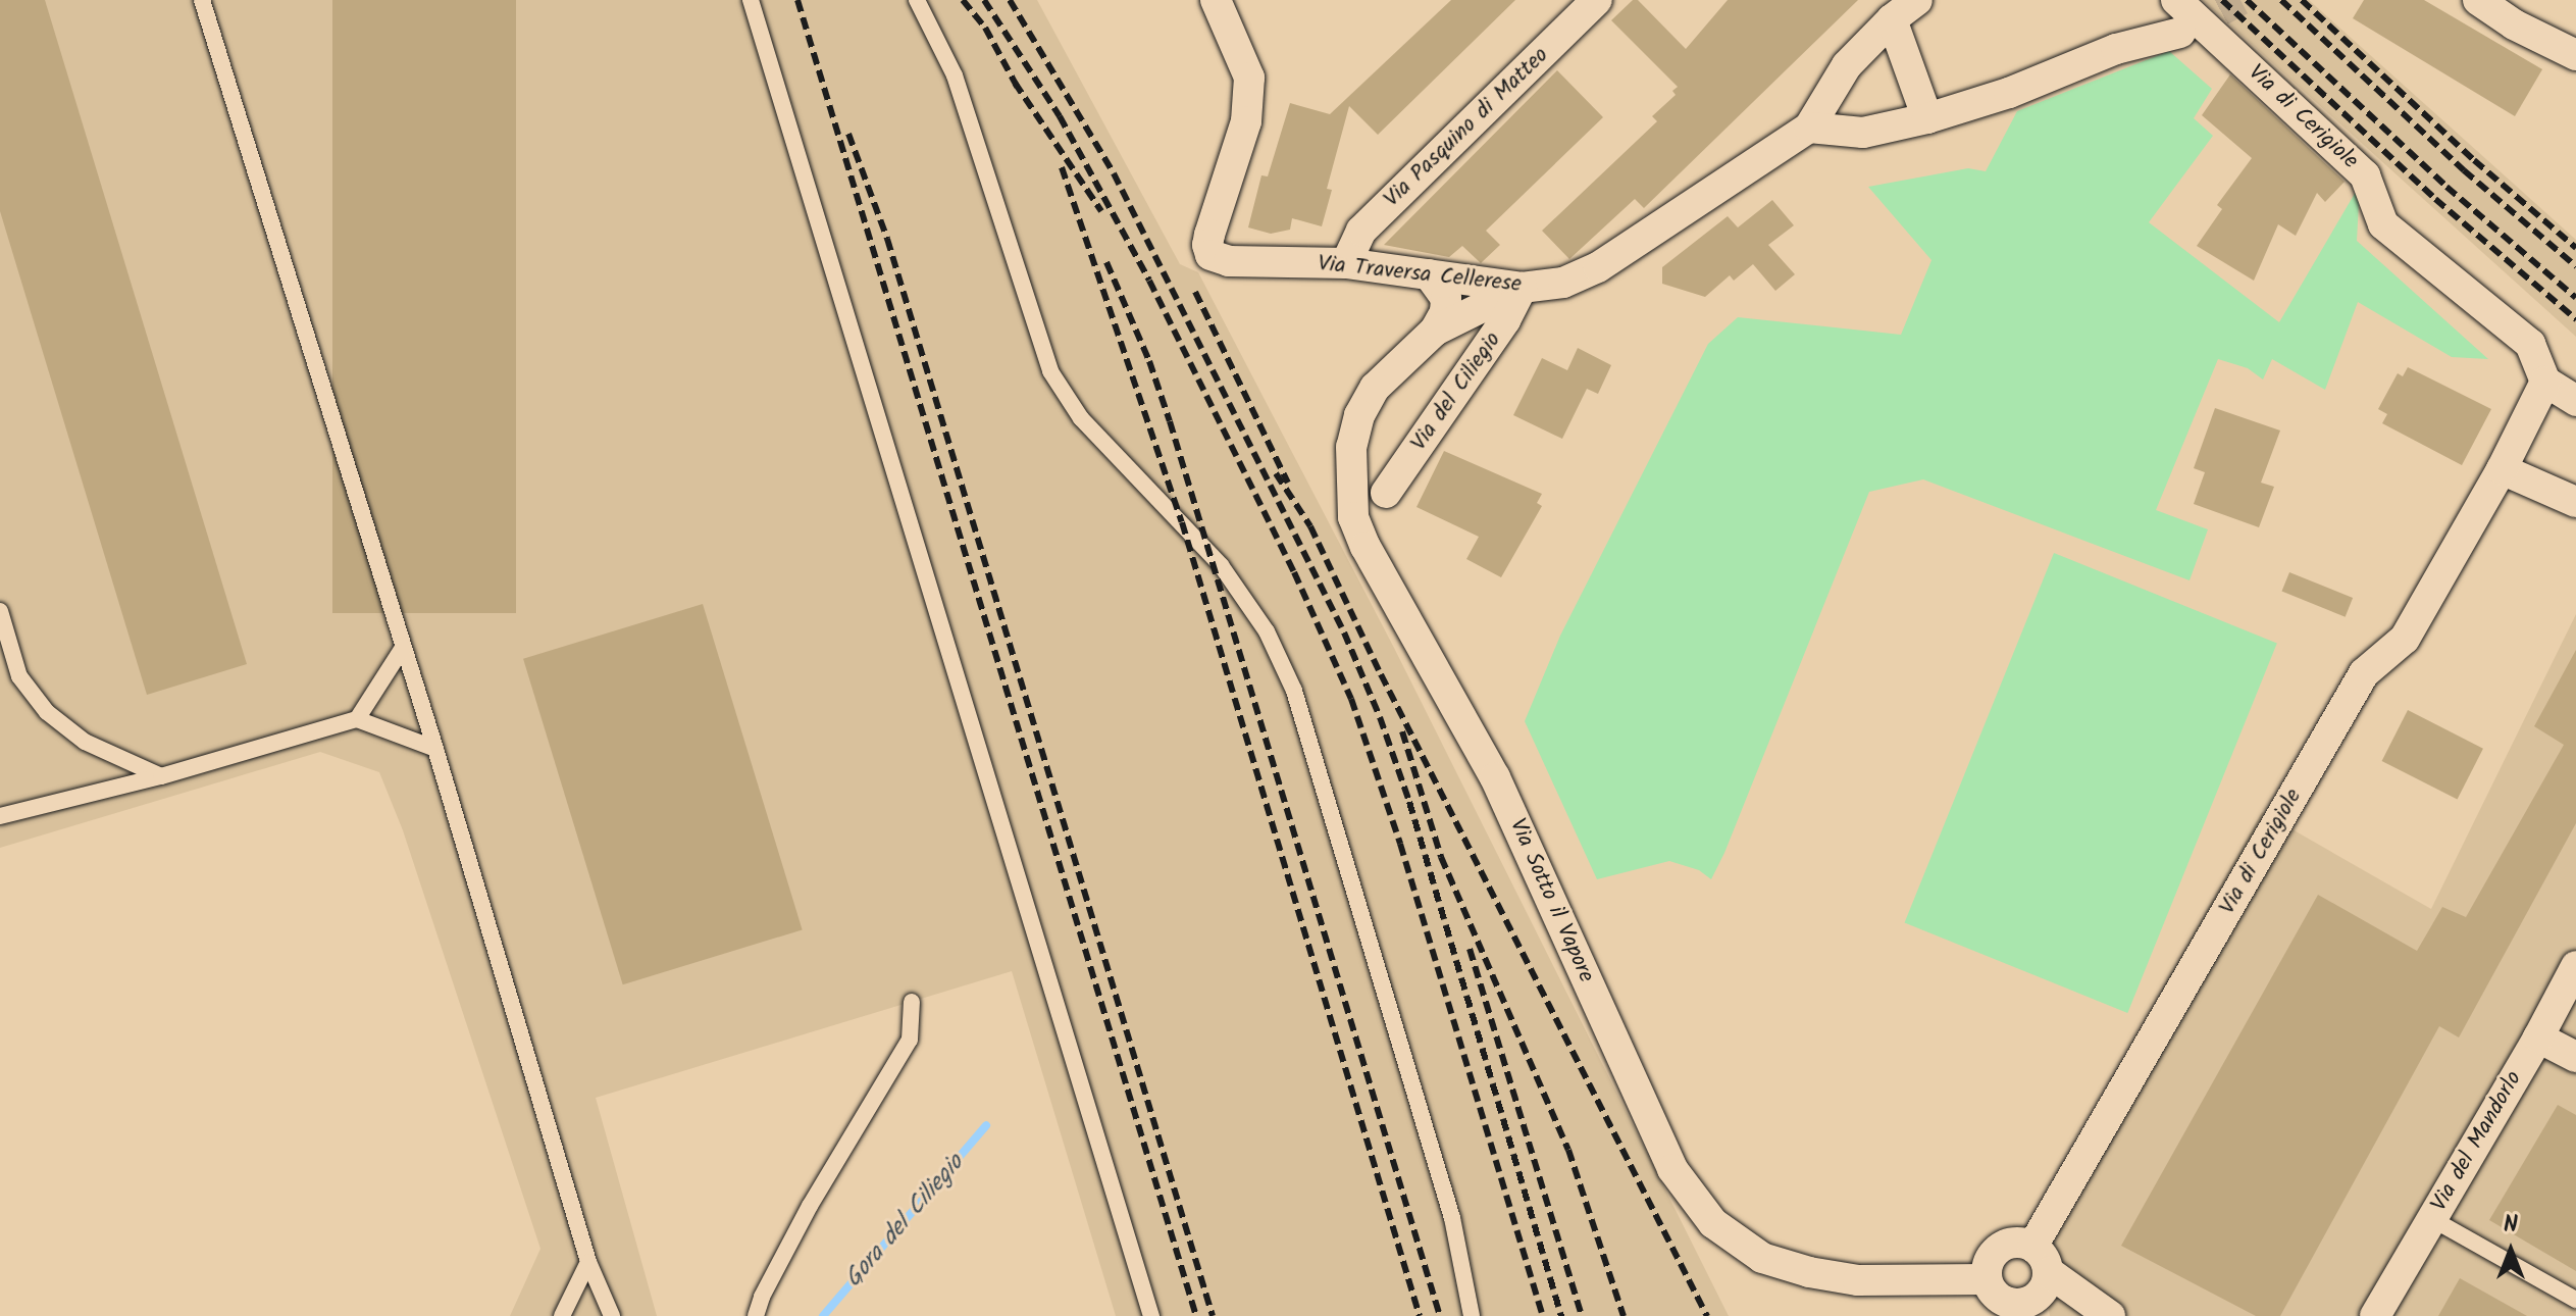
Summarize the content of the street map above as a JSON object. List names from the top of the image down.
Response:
{
  "streets": {
    "street": [
      "Via di Cerigiole",
      "Via Pasquino di Matteo",
      "Via Traversa Cellerese",
      "Via del Ciliegio",
      "Via Sotto il Vapore",
      "Via del Mandorlo"
    ]
  },
  "crossings": [
    ["Via di Cerigiole", "Via Sotto il Vapore"],
    ["Via Pasquino di Matteo", "Via Traversa Cellerese"],
    ["Via Traversa Cellerese", "Via del Ciliegio"],
    ["Via Traversa Cellerese", "Via Sotto il Vapore"],
    ["Via del Ciliegio", "Via Sotto il Vapore"]
  ],
  "water": ["Gora del Ciliegio"],
  "north": "top"
}
